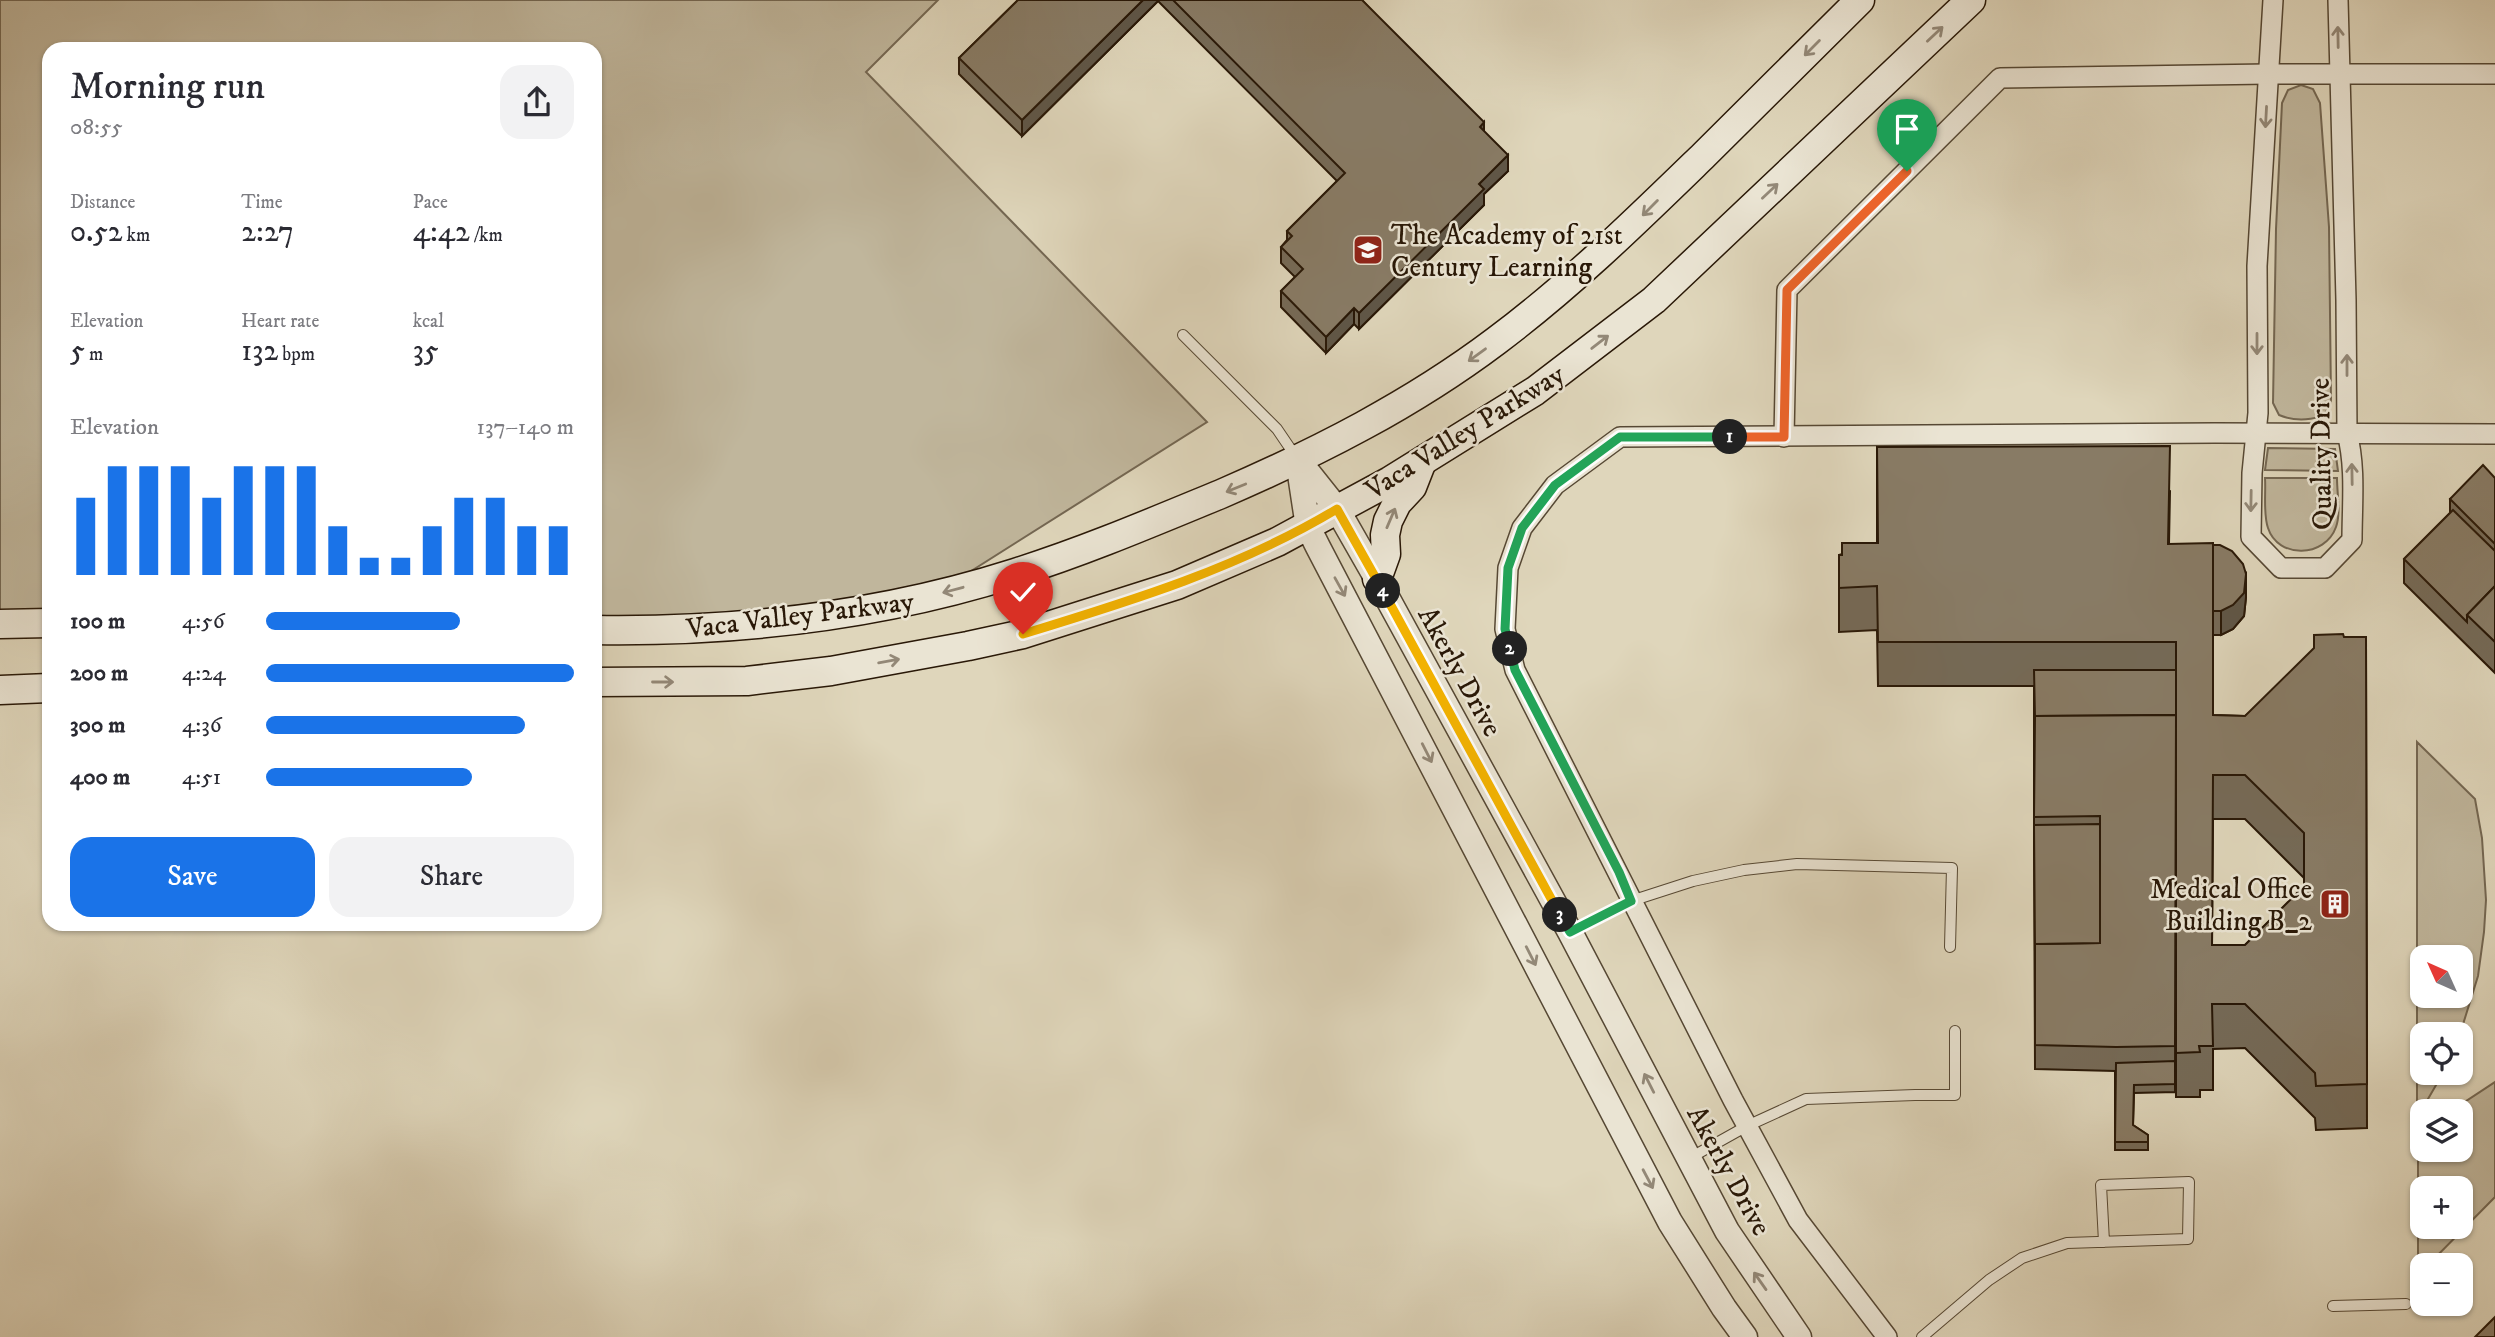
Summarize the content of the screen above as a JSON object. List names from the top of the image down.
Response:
{
  "streets": {
    "main road": ["Vaca Valley Parkway"],
    "street": ["Quality Drive", "Akerly Drive"]
  },
  "crossings": [
    ["Vaca Valley Parkway", "Akerly Drive"]
  ],
  "places": {
    "school or university": ["The Academy of 21st Century Learning"],
    "building": ["Medical Office Building B_2"]
  },
  "north": "top left",
  "page": {
    "heading": ["Morning run", "08:55"],
    "stats": [
      ["Distance", "0.52 km"],
      ["Time", "2:27"],
      ["Pace", "4:42 /km"],
      ["Elevation", "5 m"],
      ["Heart rate", "132 bpm"],
      ["kcal", "35"]
    ],
    "chart": ["Elevation", "137–140 m"],
    "pins": [
      "1",
      "4",
      "2",
      "3"
    ],
    "list": [
      {
        "name": "100 m",
        "note": "4:56"
      },
      {
        "name": "200 m",
        "note": "4:24"
      },
      {
        "name": "300 m",
        "note": "4:36"
      },
      {
        "name": "400 m",
        "note": "4:51"
      }
    ],
    "buttons": ["Save", "Share"],
    "map_buttons": ["+", "−"]
  }
}
